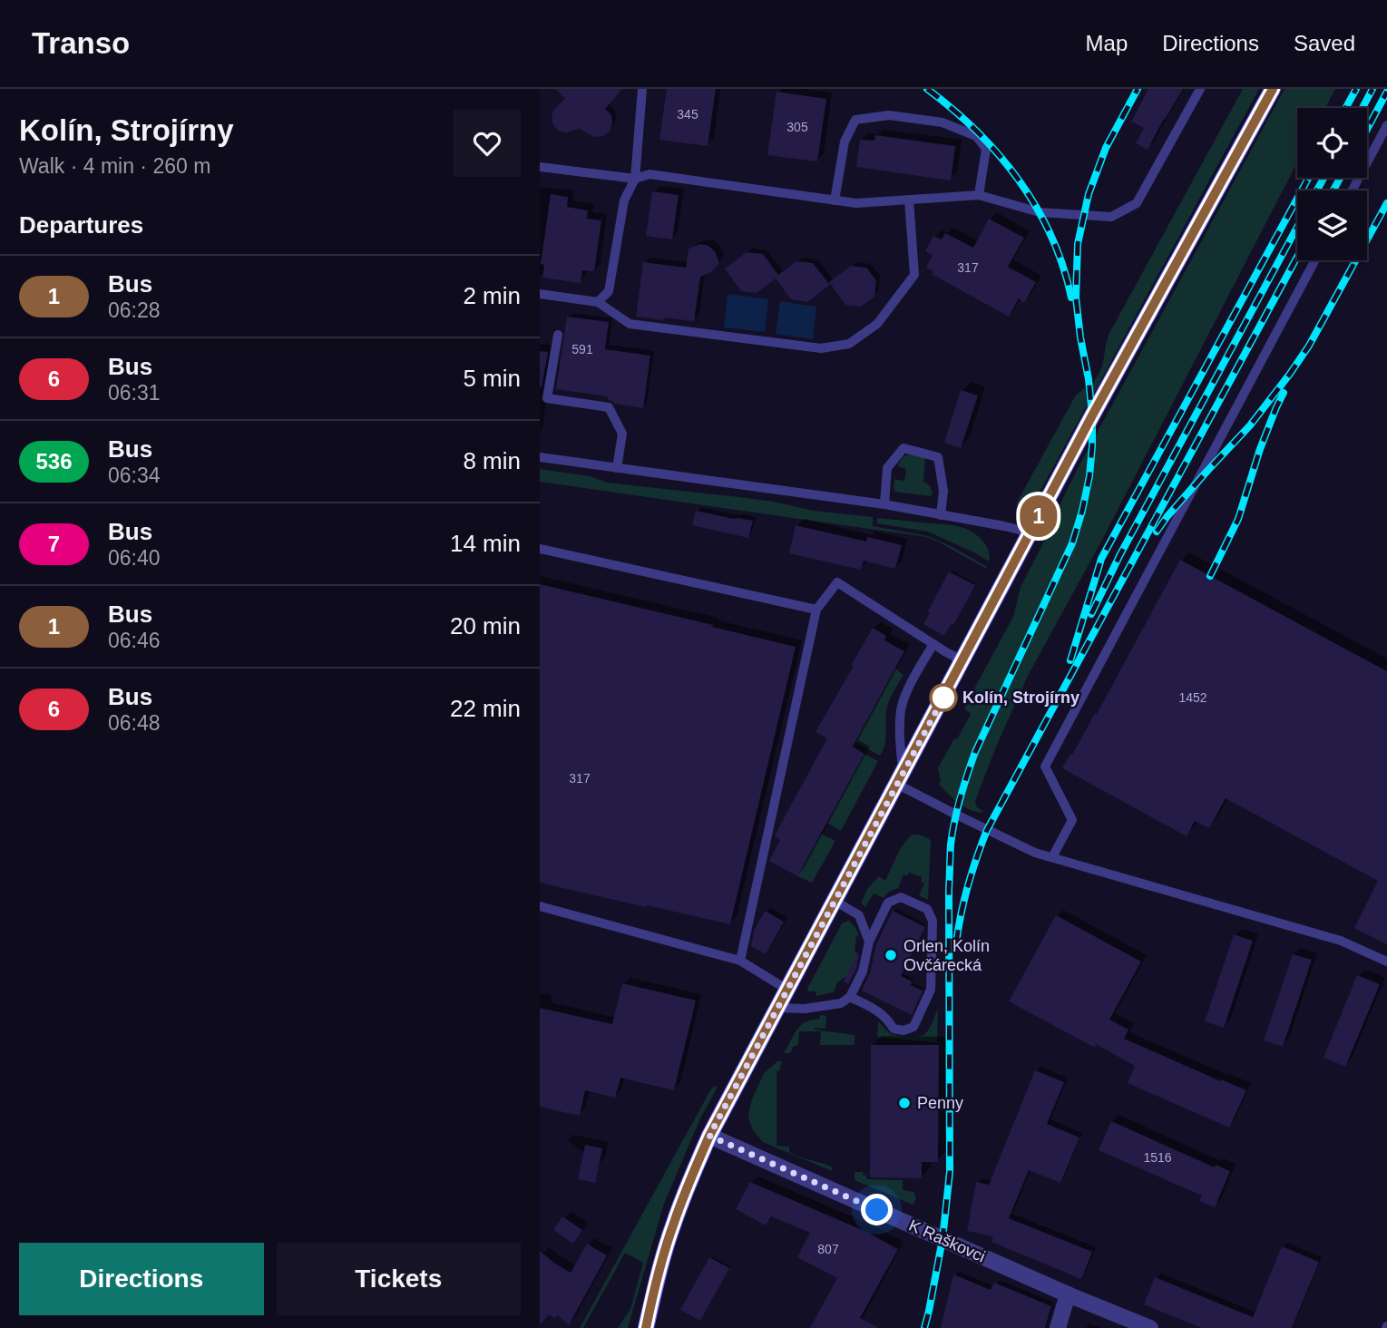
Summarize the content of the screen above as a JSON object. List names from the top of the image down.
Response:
{
  "streets": {
    "street": ["K Raškovci"]
  },
  "places": ["Kolín, Strojírny", "Orlen, Kolín Ovčárecká", "Penny"],
  "lines": ["bus line 1"],
  "house_numbers": [
    "345",
    "305",
    "317",
    "591",
    "1452",
    "317",
    "1516",
    "807"
  ],
  "page": {
    "header": "Transo",
    "nav": ["Map", "Directions", "Saved"],
    "heading": [
      ["Kolín, Strojírny", "Walk · 4 min · 260 m"],
      "Departures"
    ],
    "on_map": "1",
    "list": [
      {
        "mark": "1",
        "name": "Bus",
        "note": "06:28",
        "value": "2 min"
      },
      {
        "mark": "6",
        "name": "Bus",
        "note": "06:31",
        "value": "5 min"
      },
      {
        "mark": "536",
        "name": "Bus",
        "note": "06:34",
        "value": "8 min"
      },
      {
        "mark": "7",
        "name": "Bus",
        "note": "06:40",
        "value": "14 min"
      },
      {
        "mark": "1",
        "name": "Bus",
        "note": "06:46",
        "value": "20 min"
      },
      {
        "mark": "6",
        "name": "Bus",
        "note": "06:48",
        "value": "22 min"
      }
    ],
    "buttons": ["Directions", "Tickets"]
  }
}
